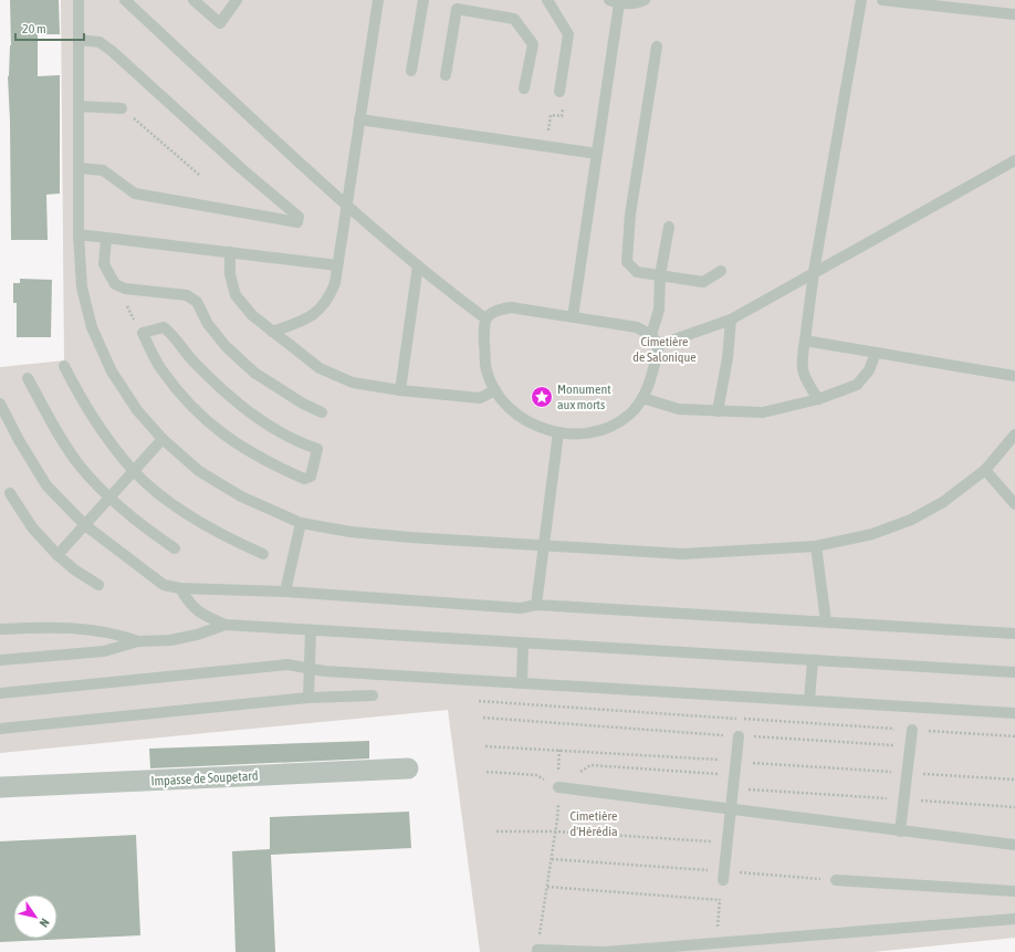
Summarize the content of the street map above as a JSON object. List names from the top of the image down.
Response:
{
  "streets": {
    "street": ["Impasse de Soupetard"]
  },
  "parks": ["Cimetière de Salonique", "Cimetière d'Hérédia"],
  "places": {
    "place": ["Monument aux morts"]
  },
  "scale_bar": "20 m",
  "north": "bottom right"
}
